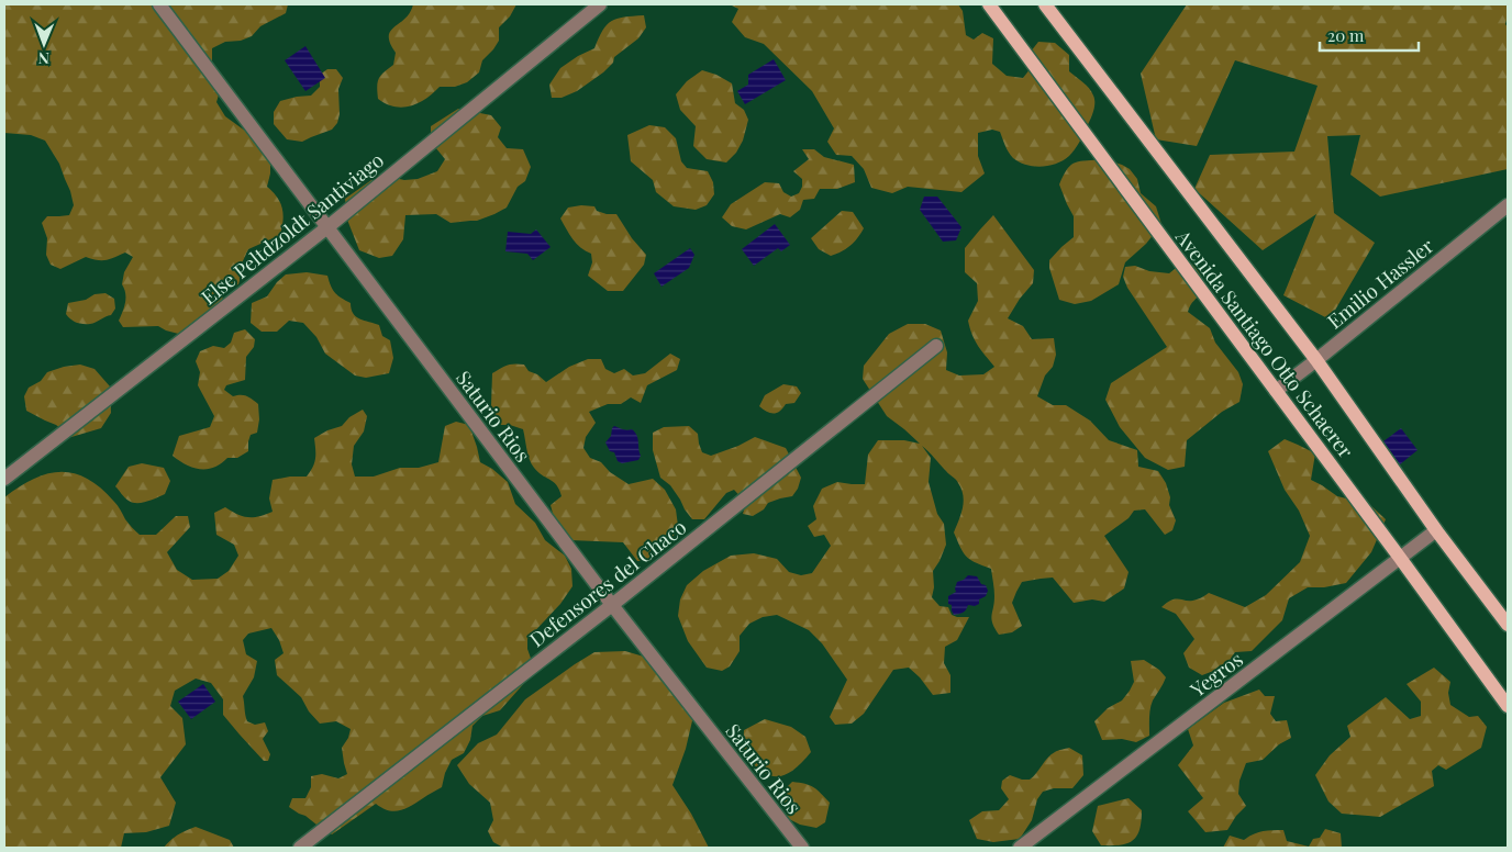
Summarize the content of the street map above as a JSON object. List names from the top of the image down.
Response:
{
  "streets": {
    "main road": ["Avenida Santiago Otto Schaerer"],
    "street": [
      "Else Peltdzoldt Santiviago",
      "Emilio Hassler",
      "Saturio Rios",
      "Defensores del Chaco",
      "Yegros"
    ]
  },
  "crossings": [
    ["Else Peltdzoldt Santiviago", "Saturio Rios"],
    ["Emilio Hassler", "Avenida Santiago Otto Schaerer"],
    ["Avenida Santiago Otto Schaerer", "Yegros"],
    ["Saturio Rios", "Defensores del Chaco"]
  ],
  "scale_bar": "20 m",
  "north": "bottom"
}
